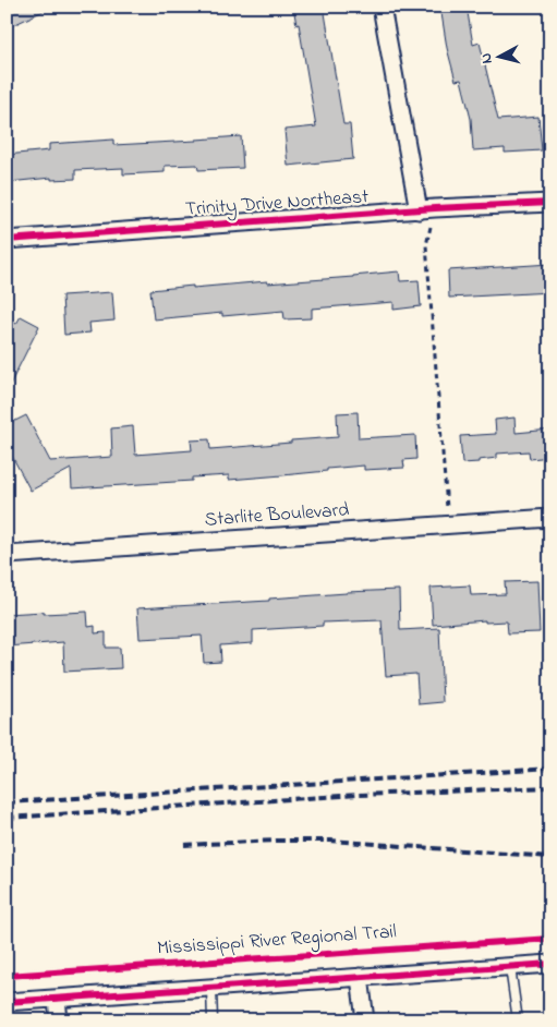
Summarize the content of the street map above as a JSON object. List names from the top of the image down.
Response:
{
  "streets": {
    "street": ["Trinity Drive Northeast", "Starlite Boulevard"],
    "cycle path": ["Mississippi River Regional Trail"]
  },
  "north": "left"
}
